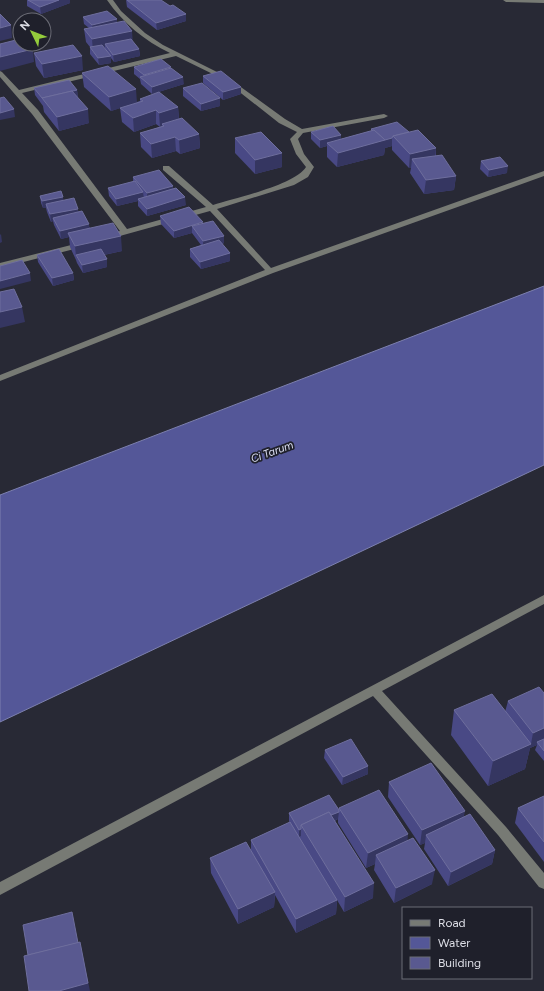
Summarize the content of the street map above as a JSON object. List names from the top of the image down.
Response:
{
  "water": ["Ci Tarum"],
  "legend": ["Road", "Water", "Building"],
  "north": "top left"
}
